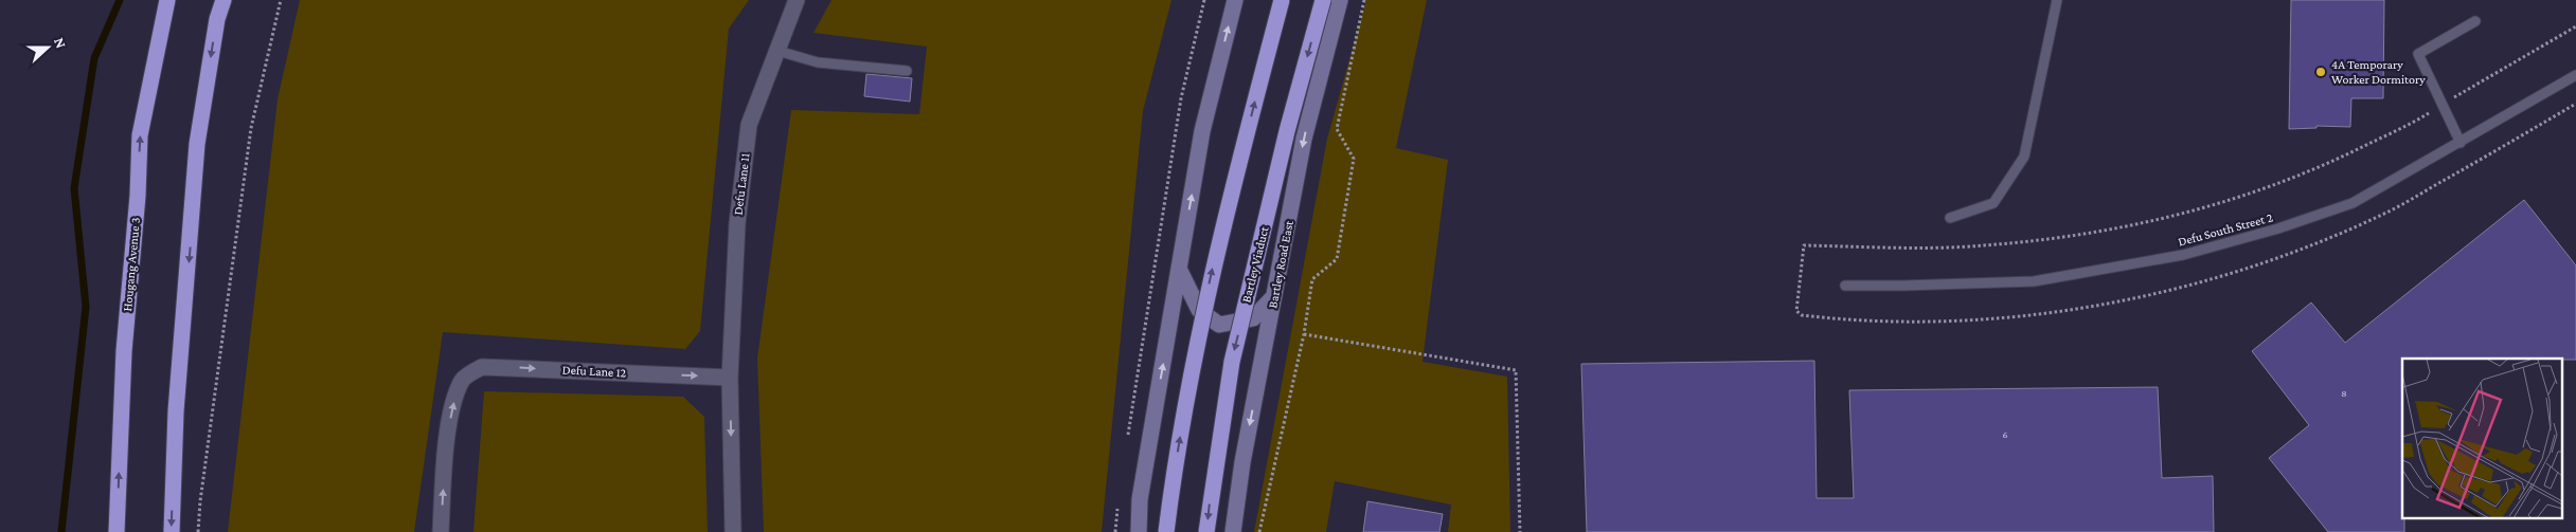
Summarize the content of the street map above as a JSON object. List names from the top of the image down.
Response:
{
  "streets": {
    "highway": ["Hougang Avenue 3", "Bartley Viaduct"],
    "main road": ["Bartley Road East"],
    "street": ["Defu Lane 11", "Defu Lane 12"],
    "lane": ["Defu South Street 2"]
  },
  "crossings": [
    ["Defu Lane 11", "Defu Lane 12"]
  ],
  "places": ["4A Temporary Worker Dormitory"],
  "house_numbers": ["8", "6"],
  "north": "right"
}
